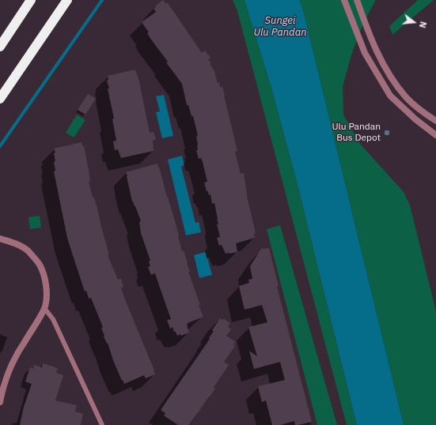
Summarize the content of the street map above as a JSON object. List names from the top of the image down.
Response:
{
  "water": ["Sungei Ulu Pandan"],
  "places": ["Ulu Pandan Bus Depot"],
  "north": "right"
}
